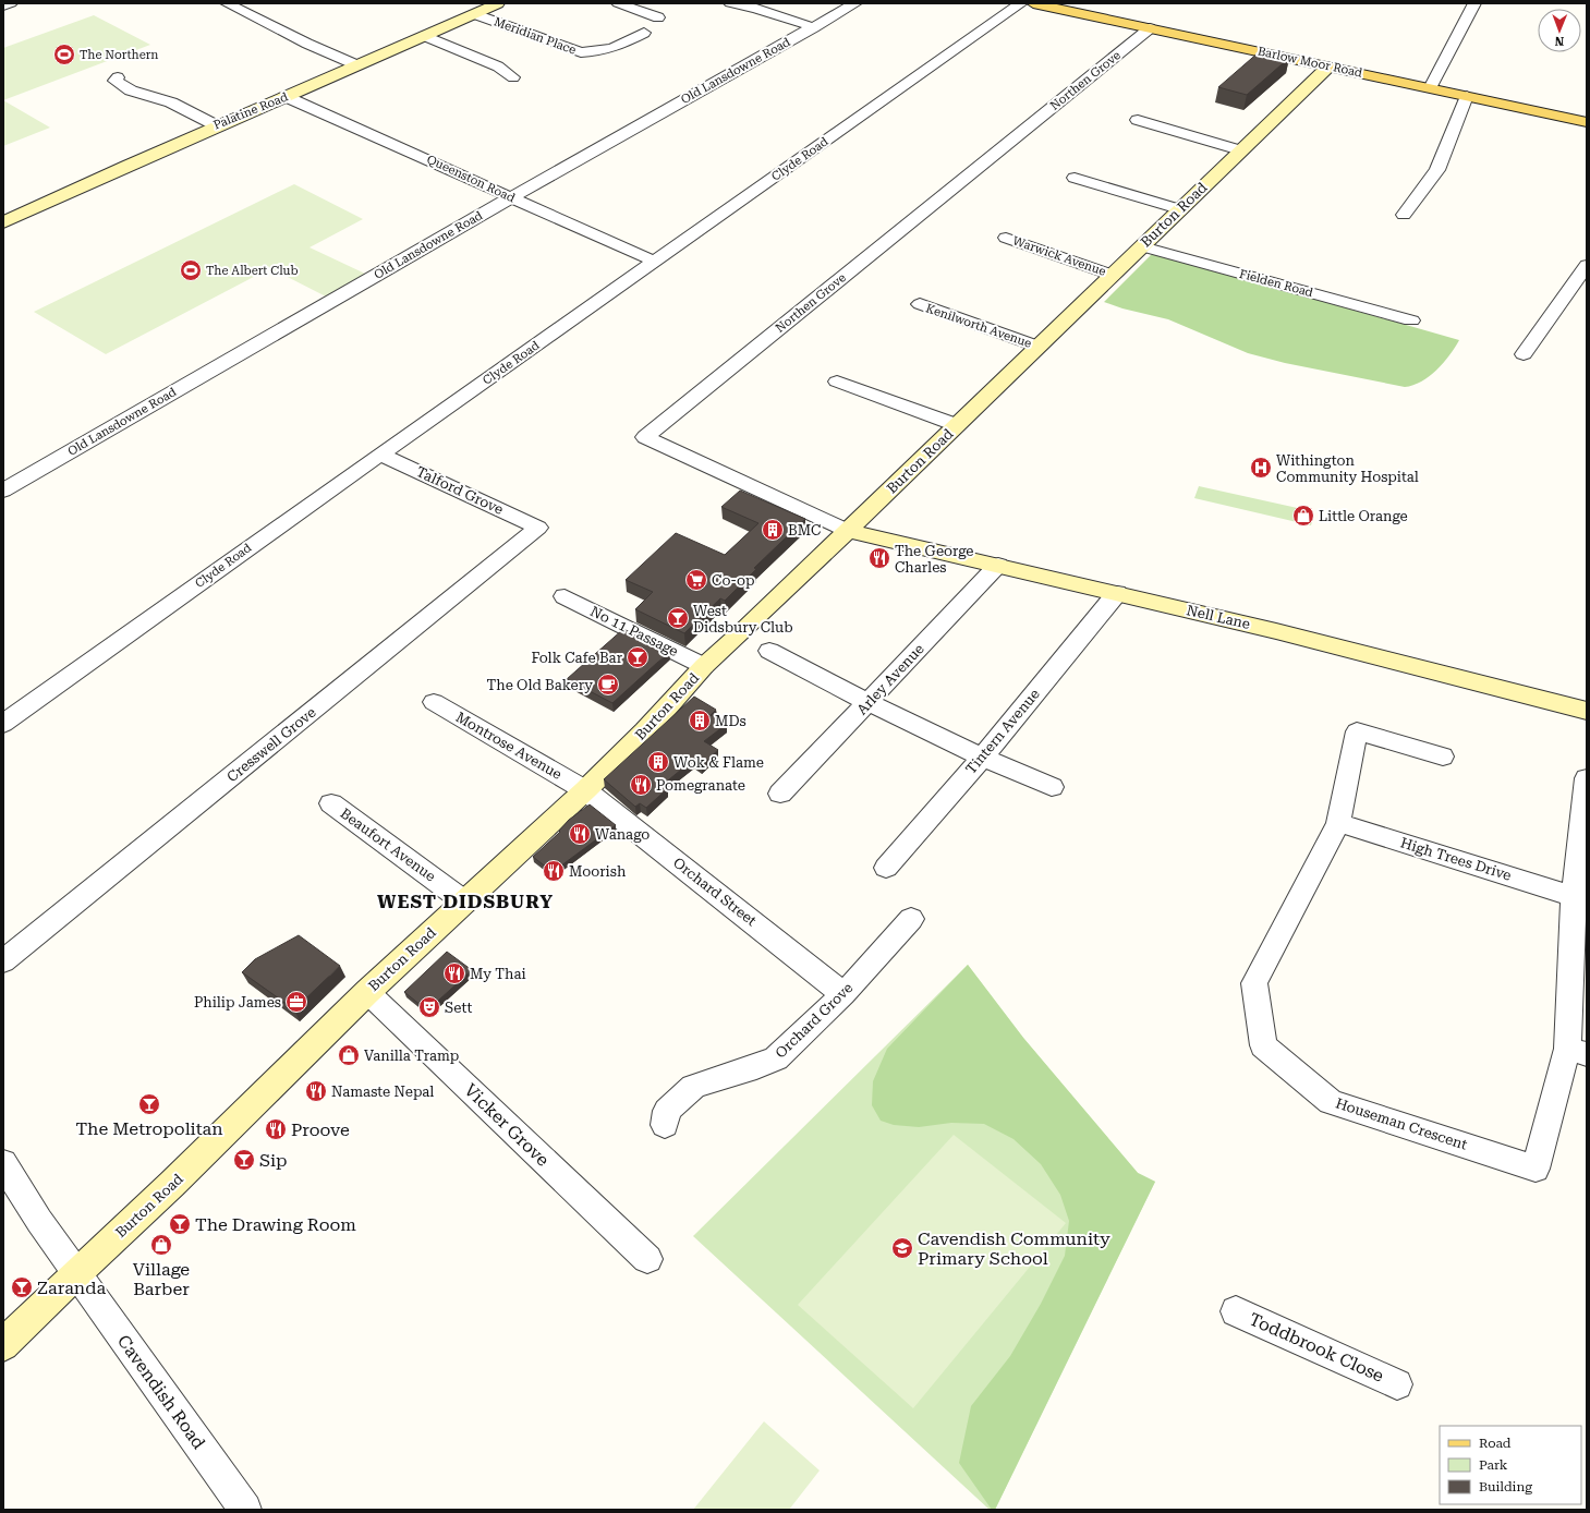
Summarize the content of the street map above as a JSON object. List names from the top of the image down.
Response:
{
  "streets": {
    "main road": ["Barlow Moor Road"],
    "street": [
      "Meridian Place",
      "Old Lansdowne Road",
      "Northen Grove",
      "Palatine Road",
      "Clyde Road",
      "Queenston Road",
      "Burton Road",
      "Warwick Avenue",
      "Fielden Road",
      "Kenilworth Avenue",
      "Talford Grove",
      "Nell Lane",
      "No 11 Passage",
      "Arley Avenue",
      "Tintern Avenue",
      "Cresswell Grove",
      "Montrose Avenue",
      "Beaufort Avenue",
      "High Trees Drive",
      "Orchard Street",
      "Orchard Grove",
      "Houseman Crescent",
      "Vicker Grove",
      "Toddbrook Close",
      "Cavendish Road"
    ]
  },
  "crossings": [
    ["Meridian Place", "Palatine Road"],
    ["Barlow Moor Road", "Northen Grove"],
    ["Barlow Moor Road", "Burton Road"],
    ["Old Lansdowne Road", "Queenston Road"],
    ["Northen Grove", "Burton Road"],
    ["Northen Grove", "Nell Lane"],
    ["Palatine Road", "Queenston Road"],
    ["Clyde Road", "Queenston Road"],
    ["Clyde Road", "Talford Grove"],
    ["Burton Road", "Warwick Avenue"],
    ["Burton Road", "Fielden Road"],
    ["Burton Road", "Kenilworth Avenue"],
    ["Burton Road", "Nell Lane"],
    ["Burton Road", "No 11 Passage"],
    ["Burton Road", "Montrose Avenue"],
    ["Burton Road", "Beaufort Avenue"],
    ["Burton Road", "Orchard Street"],
    ["Burton Road", "Vicker Grove"],
    ["Burton Road", "Cavendish Road"],
    ["Talford Grove", "Cresswell Grove"],
    ["Nell Lane", "Arley Avenue"],
    ["Nell Lane", "Tintern Avenue"],
    ["Montrose Avenue", "Orchard Street"],
    ["High Trees Drive", "Houseman Crescent"],
    ["Orchard Street", "Orchard Grove"]
  ],
  "districts": ["WEST DIDSBURY"],
  "places": {
    "sports": ["The Northern", "The Albert Club"],
    "hospital": ["Withington Community Hospital"],
    "shop": ["Little Orange", "Vanilla Tramp", "Village Barber"],
    "building": ["BMC", "MDs", "Wok & Flame"],
    "restaurant": [
      "The George Charles",
      "Pomegranate",
      "Wanago",
      "Moorish",
      "My Thai",
      "Namaste Nepal",
      "Proove"
    ],
    "supermarket": ["Co-op"],
    "bar": [
      "West Didsbury Club",
      "Folk Cafe Bar",
      "The Metropolitan",
      "Sip",
      "The Drawing Room",
      "Zaranda"
    ],
    "cafe": ["The Old Bakery"],
    "office": ["Philip James"],
    "theatre": ["Sett"],
    "school or university": ["Cavendish Community Primary School"]
  },
  "legend": ["Road", "Park", "Building"],
  "north": "bottom"
}
